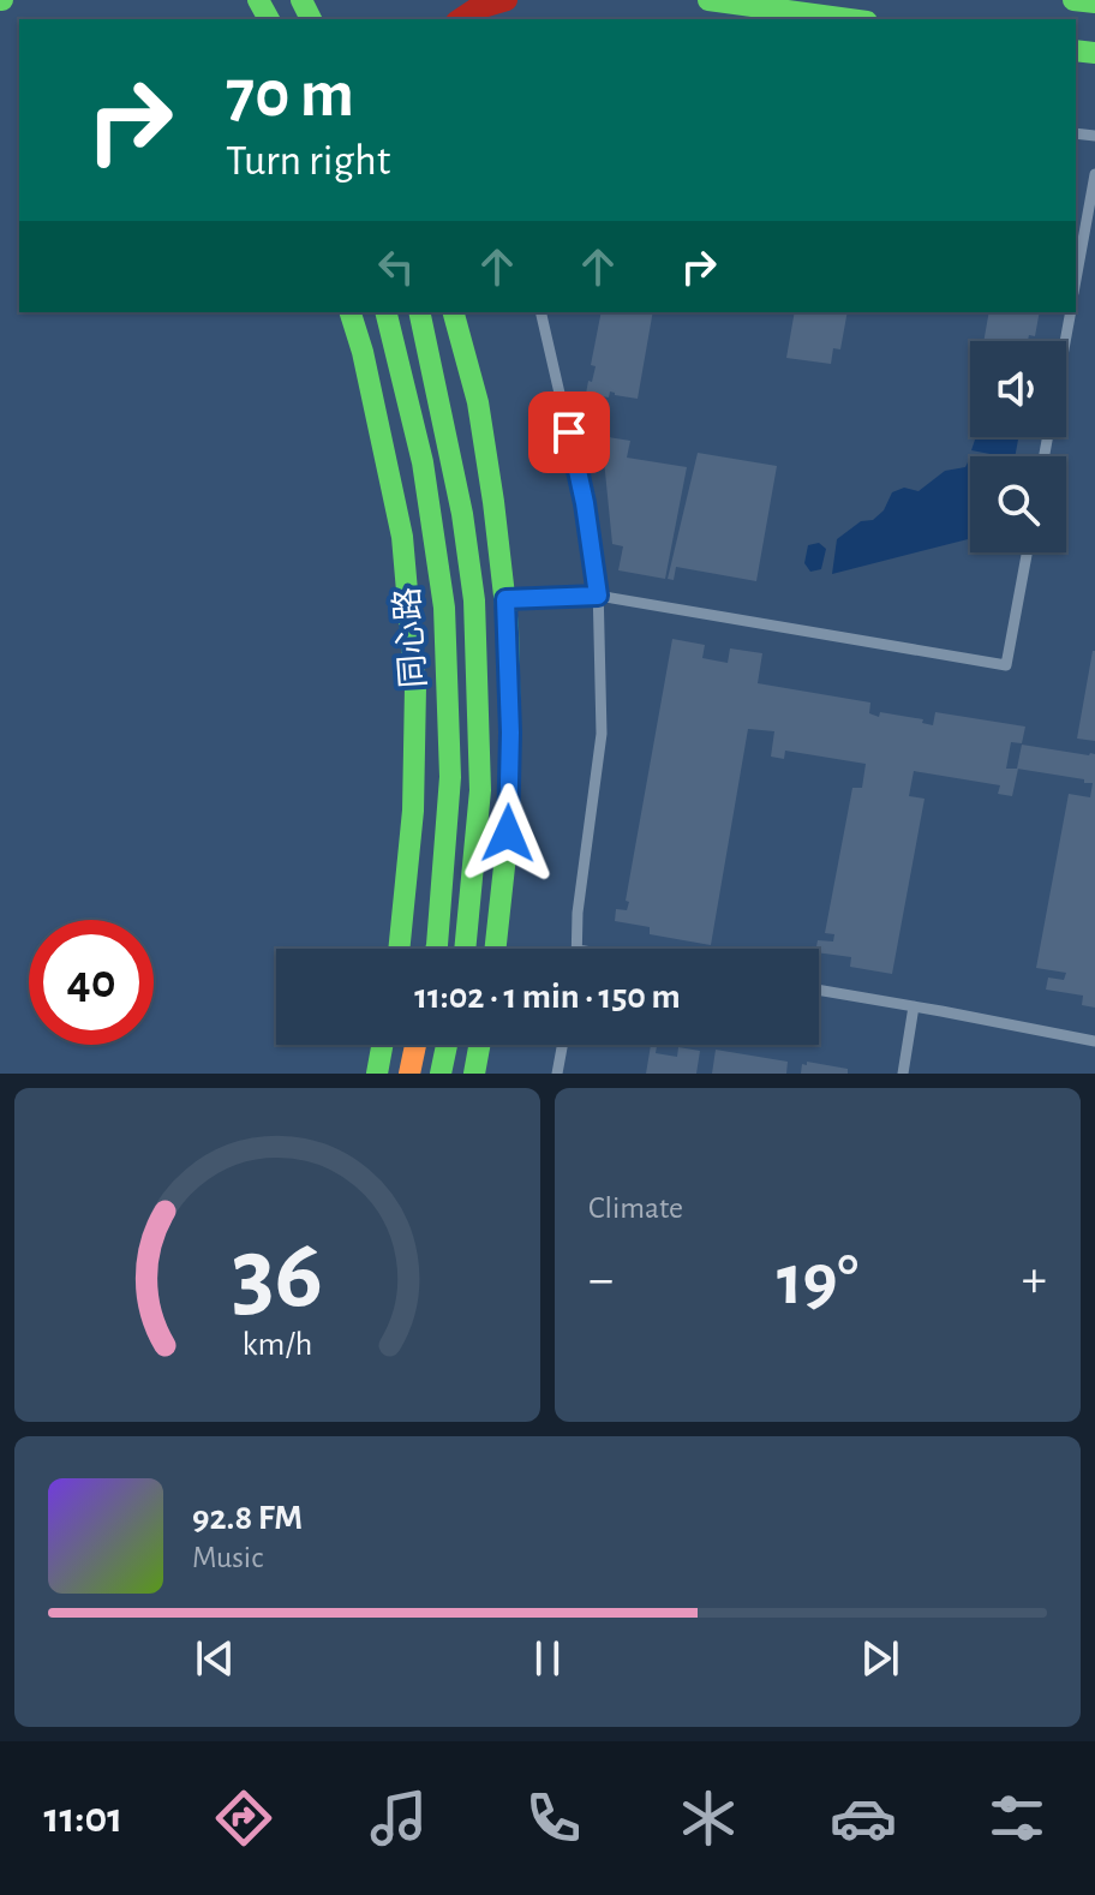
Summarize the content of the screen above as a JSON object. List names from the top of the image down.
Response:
{
  "streets": {
    "street": ["同心路"]
  },
  "page": {
    "turn": ["70 m", "Turn right"],
    "limit": "40",
    "trip": "11:02 · 1 min · 150 m",
    "tile": "Climate",
    "heat": ["−", "19°", "+"],
    "song": ["92.8 FM", "Music"],
    "tabs": "11:01",
    "gauge": ["36", "km/h"]
  }
}
